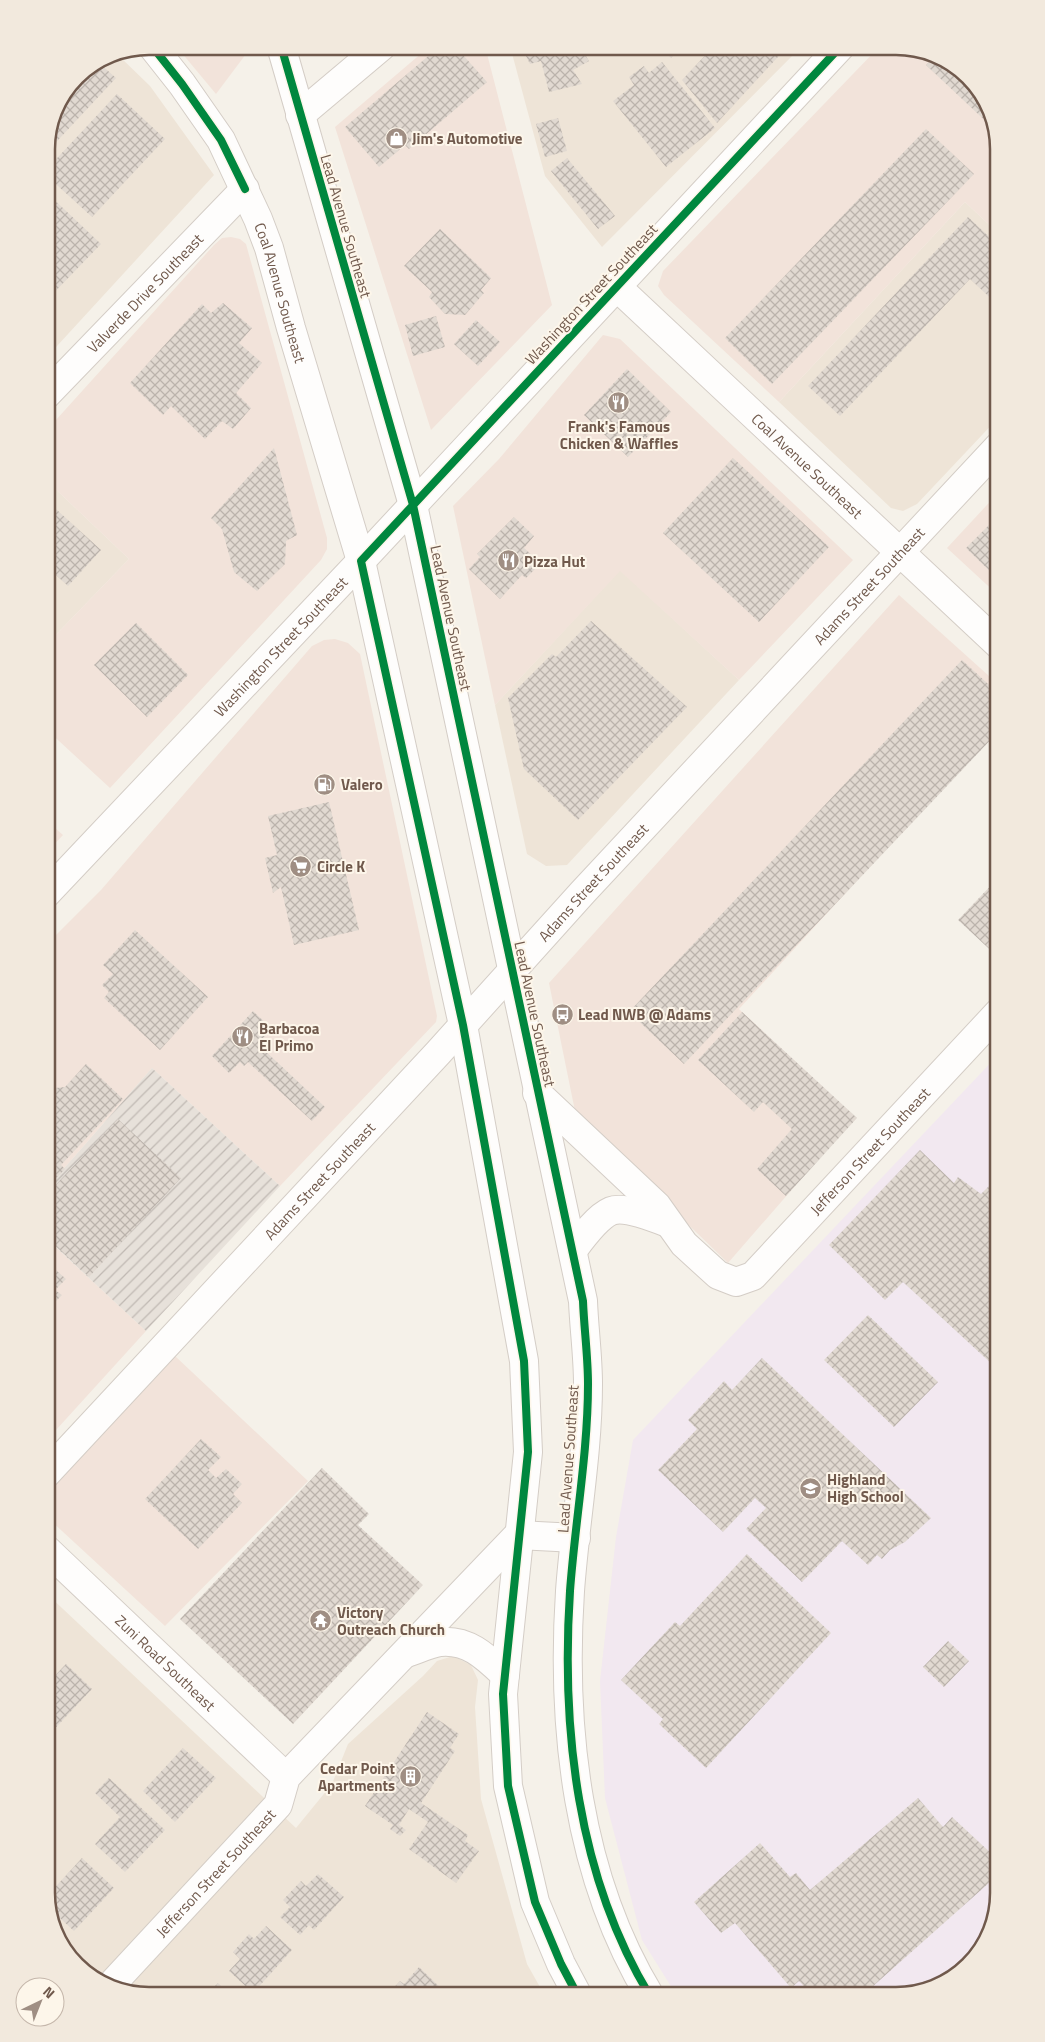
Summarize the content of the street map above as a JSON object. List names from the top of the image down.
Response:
{
  "streets": {
    "street": [
      "Lead Avenue Southeast",
      "Valverde Drive Southeast",
      "Coal Avenue Southeast",
      "Washington Street Southeast",
      "Adams Street Southeast",
      "Jefferson Street Southeast",
      "Zuni Road Southeast"
    ]
  },
  "crossings": [
    ["Lead Avenue Southeast", "Washington Street Southeast"],
    ["Lead Avenue Southeast", "Adams Street Southeast"],
    ["Valverde Drive Southeast", "Coal Avenue Southeast"],
    ["Coal Avenue Southeast", "Washington Street Southeast"],
    ["Coal Avenue Southeast", "Adams Street Southeast"],
    ["Jefferson Street Southeast", "Zuni Road Southeast"]
  ],
  "places": {
    "shop": ["Jim's Automotive"],
    "restaurant": ["Frank's Famous Chicken & Waffles", "Pizza Hut", "Barbacoa El Primo"],
    "fuel station": ["Valero"],
    "supermarket": ["Circle K"],
    "bus stop": ["Lead NWB @ Adams"],
    "school or university": ["Highland High School"],
    "temple": ["Victory Outreach Church"],
    "building": ["Cedar Point Apartments"]
  },
  "north": "top right"
}
